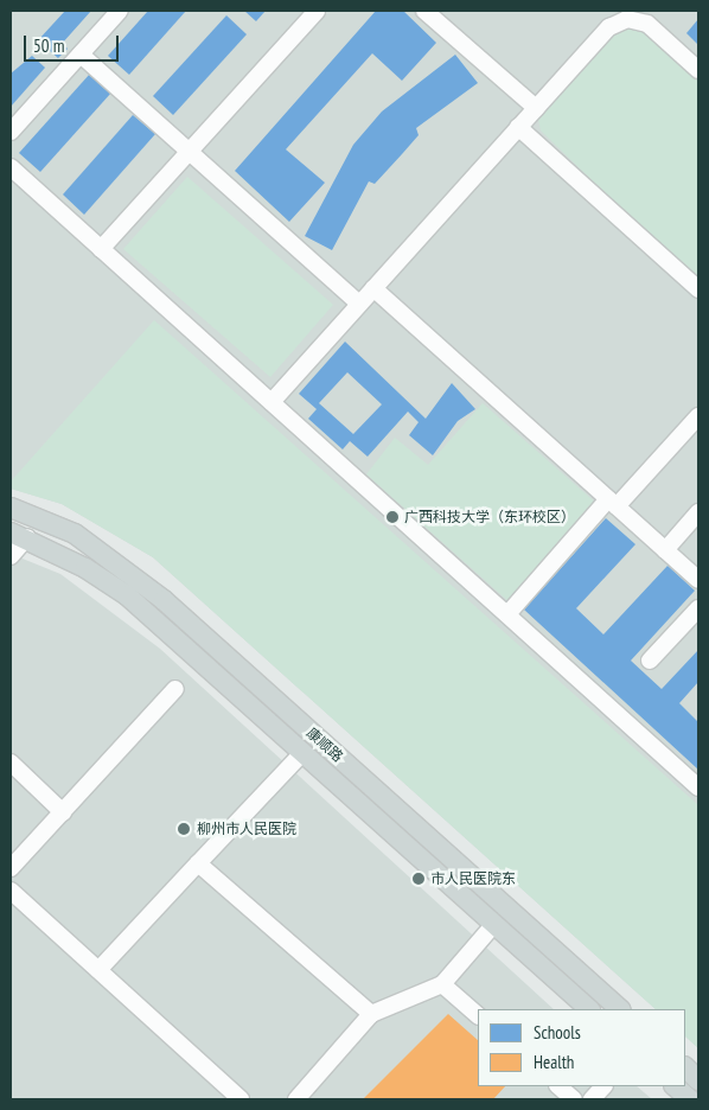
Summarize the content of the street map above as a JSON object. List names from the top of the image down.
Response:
{
  "streets": {
    "main road": ["康顺路"]
  },
  "places": ["广西科技大学（东环校区）", "柳州市人民医院", "市人民医院东"],
  "legend": ["Schools", "Health"],
  "scale_bar": "50 m"
}
